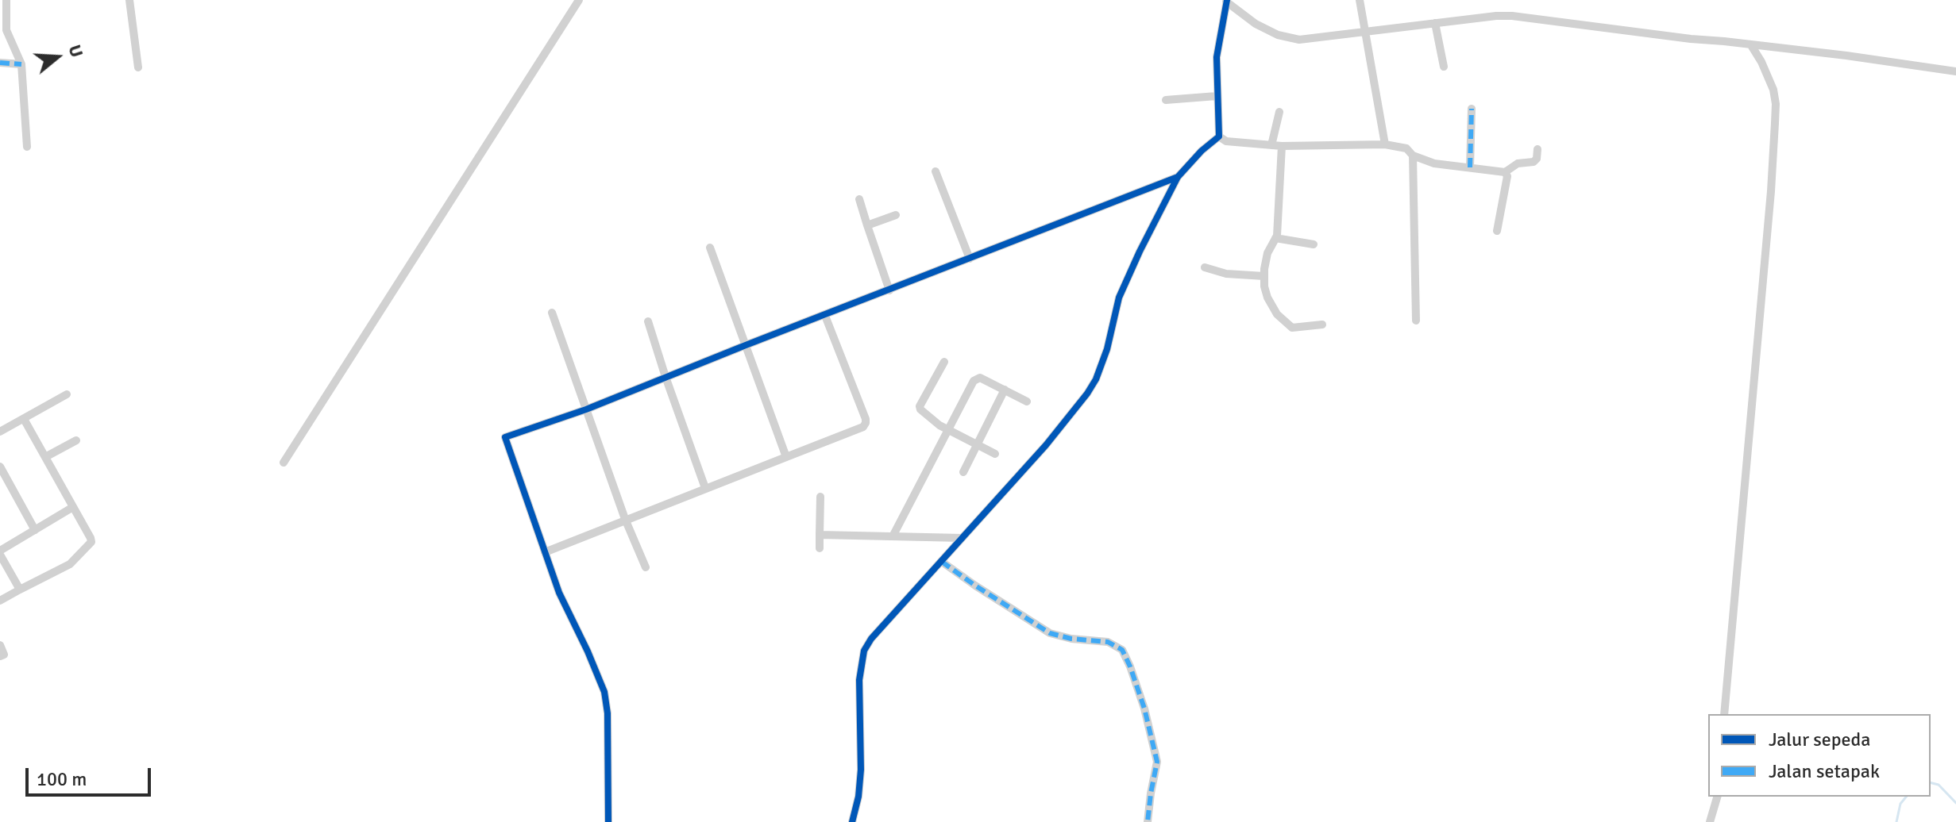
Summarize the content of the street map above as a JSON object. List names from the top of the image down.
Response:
{
  "legend": ["Jalur sepeda", "Jalan setapak"],
  "scale_bar": "100 m",
  "north": "right"
}
